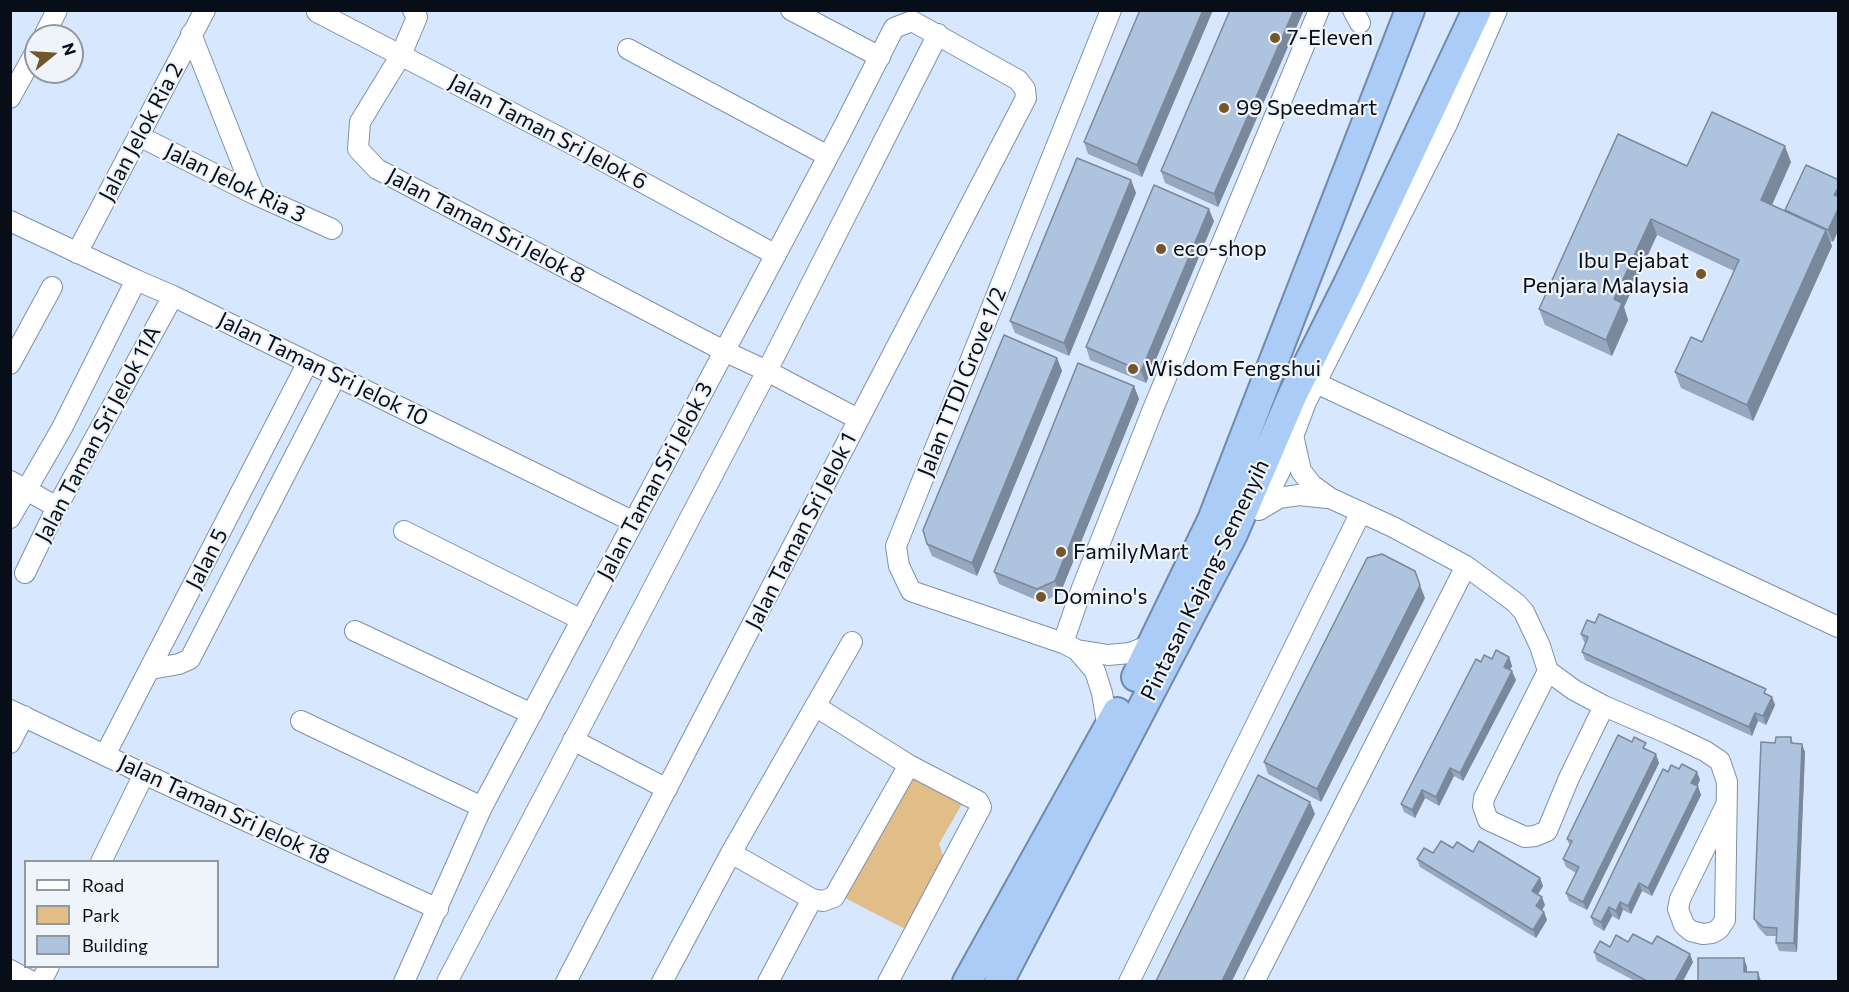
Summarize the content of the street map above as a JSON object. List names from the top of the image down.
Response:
{
  "streets": {
    "highway": ["Pintasan Kajang-Semenyih"],
    "street": [
      "Jalan Jelok Ria 2",
      "Jalan Taman Sri Jelok 6",
      "Jalan Jelok Ria 3",
      "Jalan Taman Sri Jelok 8",
      "Jalan Taman Sri Jelok 10",
      "Jalan TTDI Grove 1/2",
      "Jalan Taman Sri Jelok 11A",
      "Jalan Taman Sri Jelok 3",
      "Jalan Taman Sri Jelok 1",
      "Jalan 5",
      "Jalan Taman Sri Jelok 18"
    ]
  },
  "crossings": [
    ["Jalan Jelok Ria 2", "Jalan Jelok Ria 3"],
    ["Jalan Jelok Ria 2", "Jalan Taman Sri Jelok 10"],
    ["Jalan Taman Sri Jelok 6", "Jalan Taman Sri Jelok 8"],
    ["Jalan Taman Sri Jelok 6", "Jalan Taman Sri Jelok 3"],
    ["Jalan Taman Sri Jelok 8", "Jalan Taman Sri Jelok 3"],
    ["Jalan Taman Sri Jelok 8", "Jalan Taman Sri Jelok 1"],
    ["Jalan Taman Sri Jelok 10", "Jalan Taman Sri Jelok 11A"],
    ["Jalan Taman Sri Jelok 10", "Jalan Taman Sri Jelok 3"],
    ["Jalan Taman Sri Jelok 10", "Jalan 5"],
    ["Jalan Taman Sri Jelok 3", "Jalan Taman Sri Jelok 1"],
    ["Jalan Taman Sri Jelok 3", "Jalan Taman Sri Jelok 18"],
    ["Jalan 5", "Jalan Taman Sri Jelok 18"]
  ],
  "places": [
    "7-Eleven",
    "99 Speedmart",
    "eco-shop",
    "Ibu Pejabat Penjara Malaysia",
    "Wisdom Fengshui",
    "FamilyMart",
    "Domino's"
  ],
  "legend": ["Road", "Park", "Building"],
  "north": "right"
}
